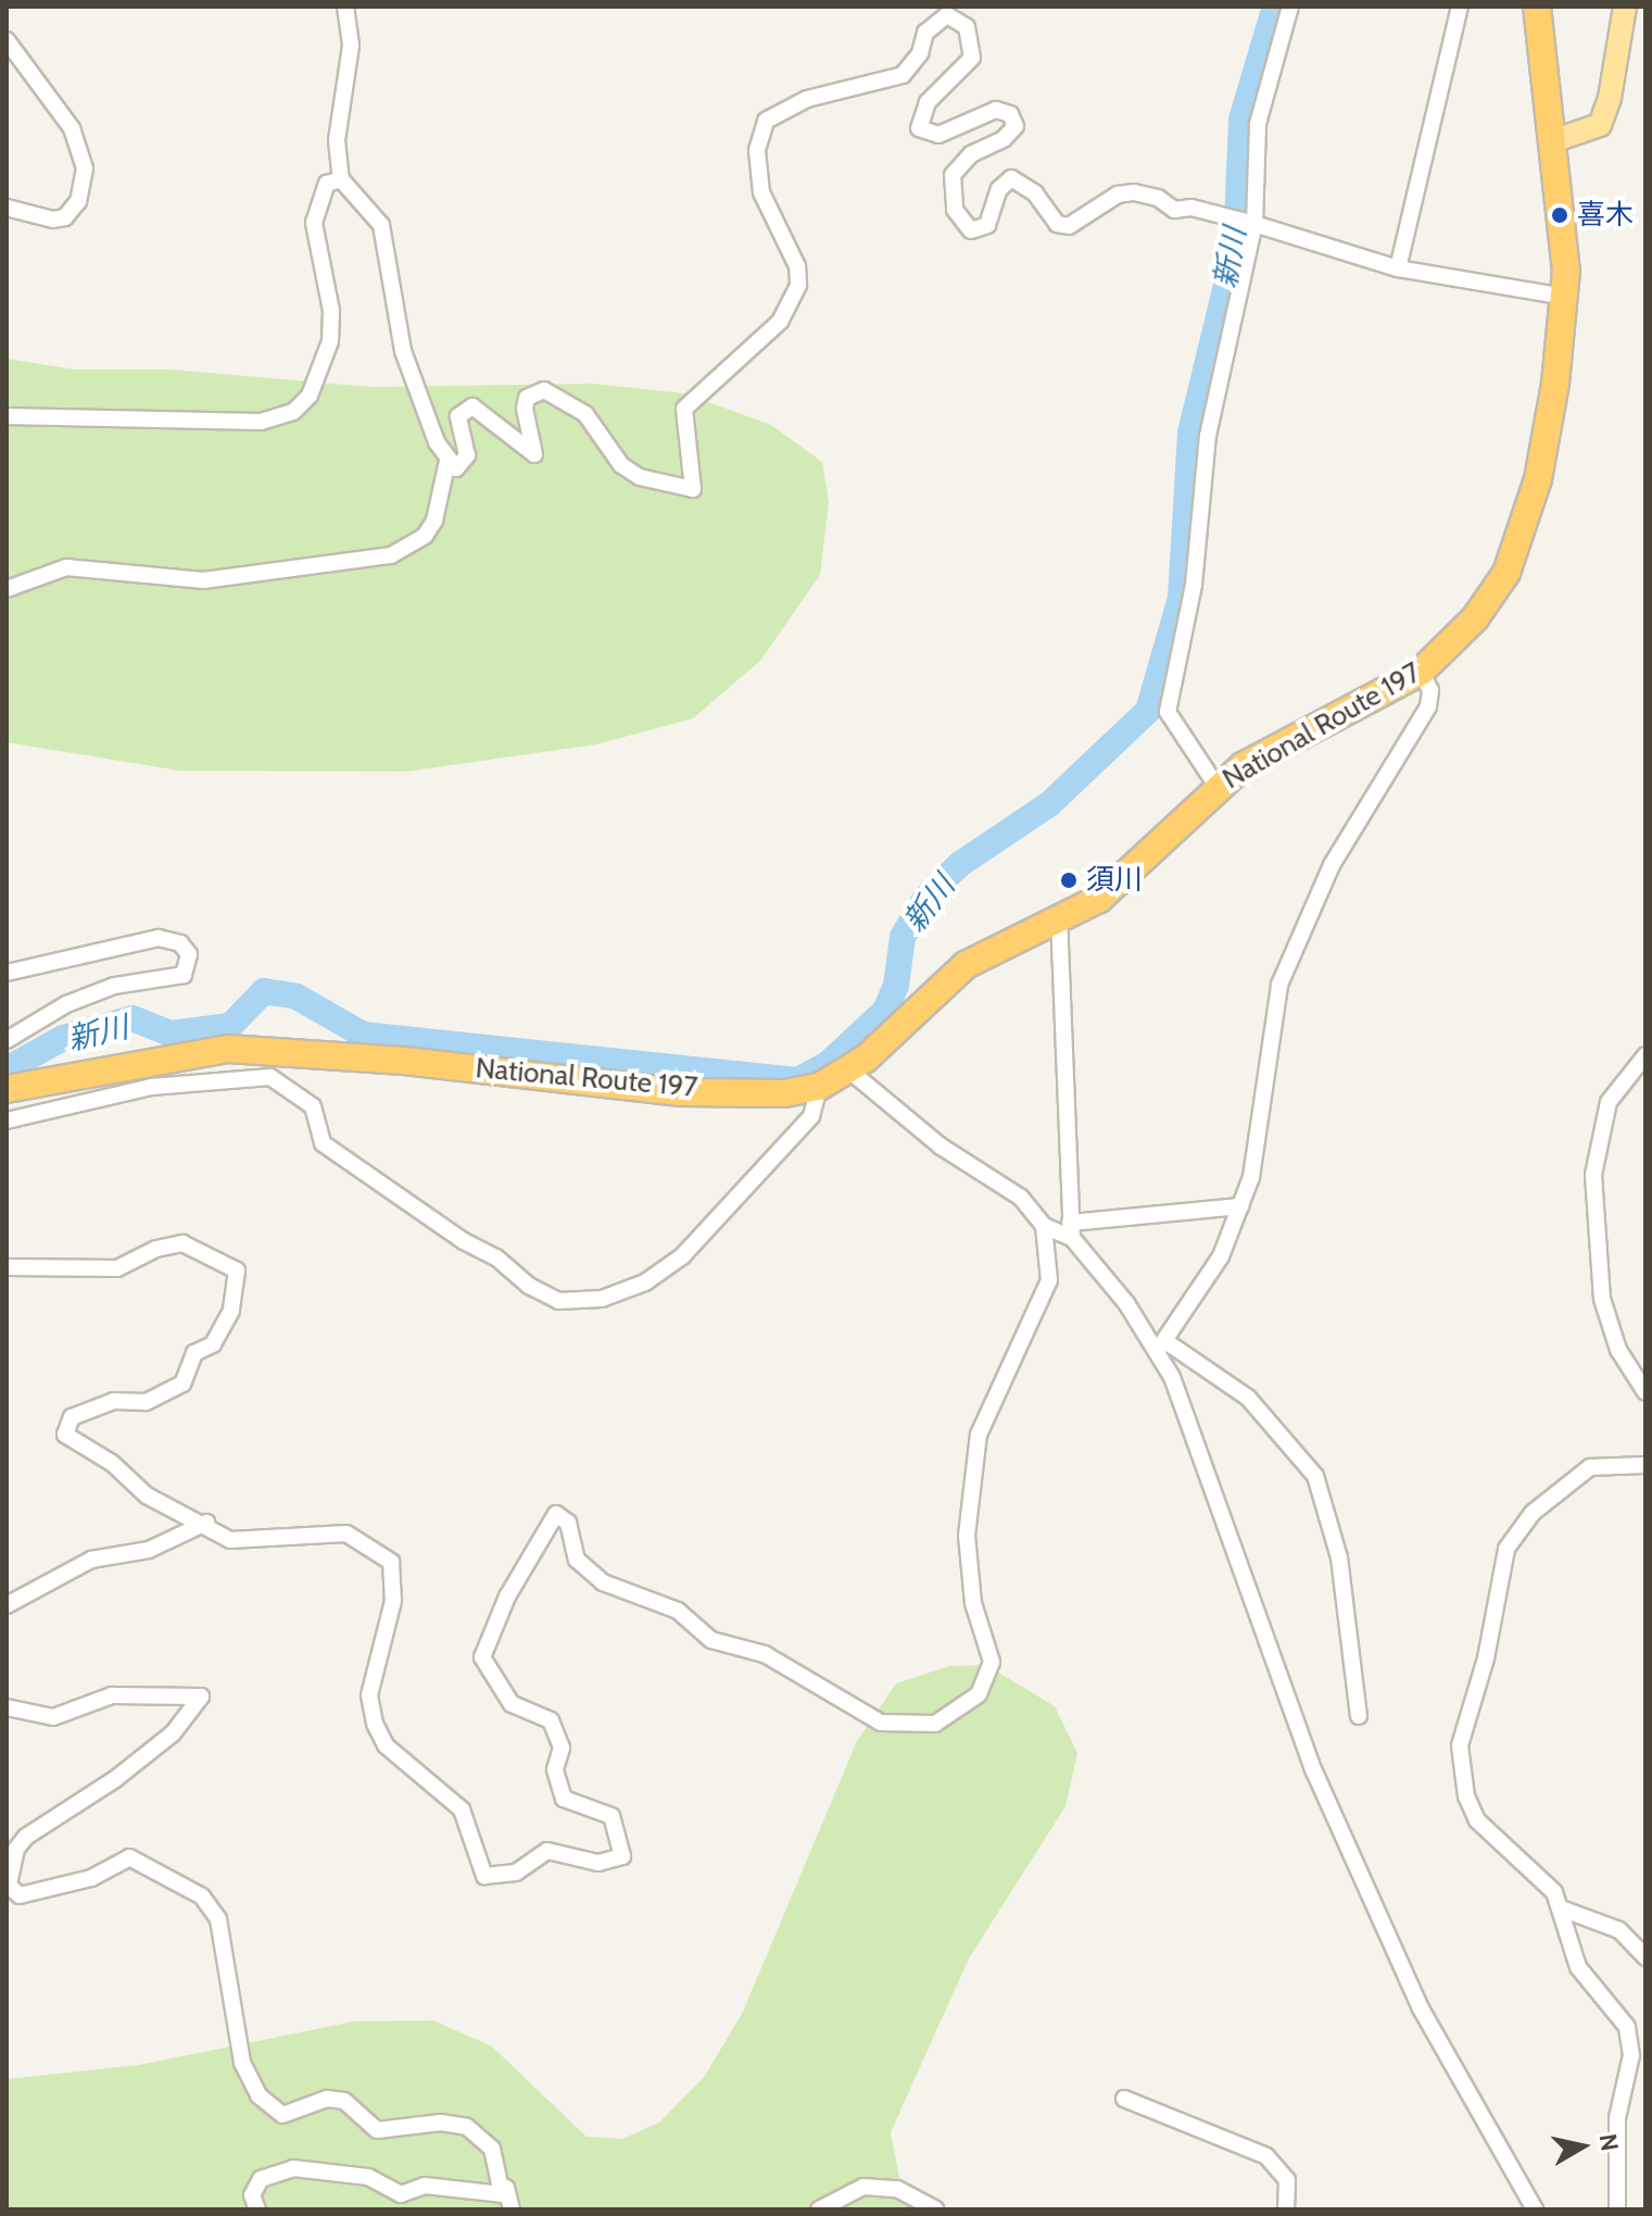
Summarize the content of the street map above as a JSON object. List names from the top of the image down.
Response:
{
  "streets": {
    "highway": ["National Route 197"]
  },
  "water": ["新川"],
  "places": ["喜木", "須川"],
  "north": "right"
}
